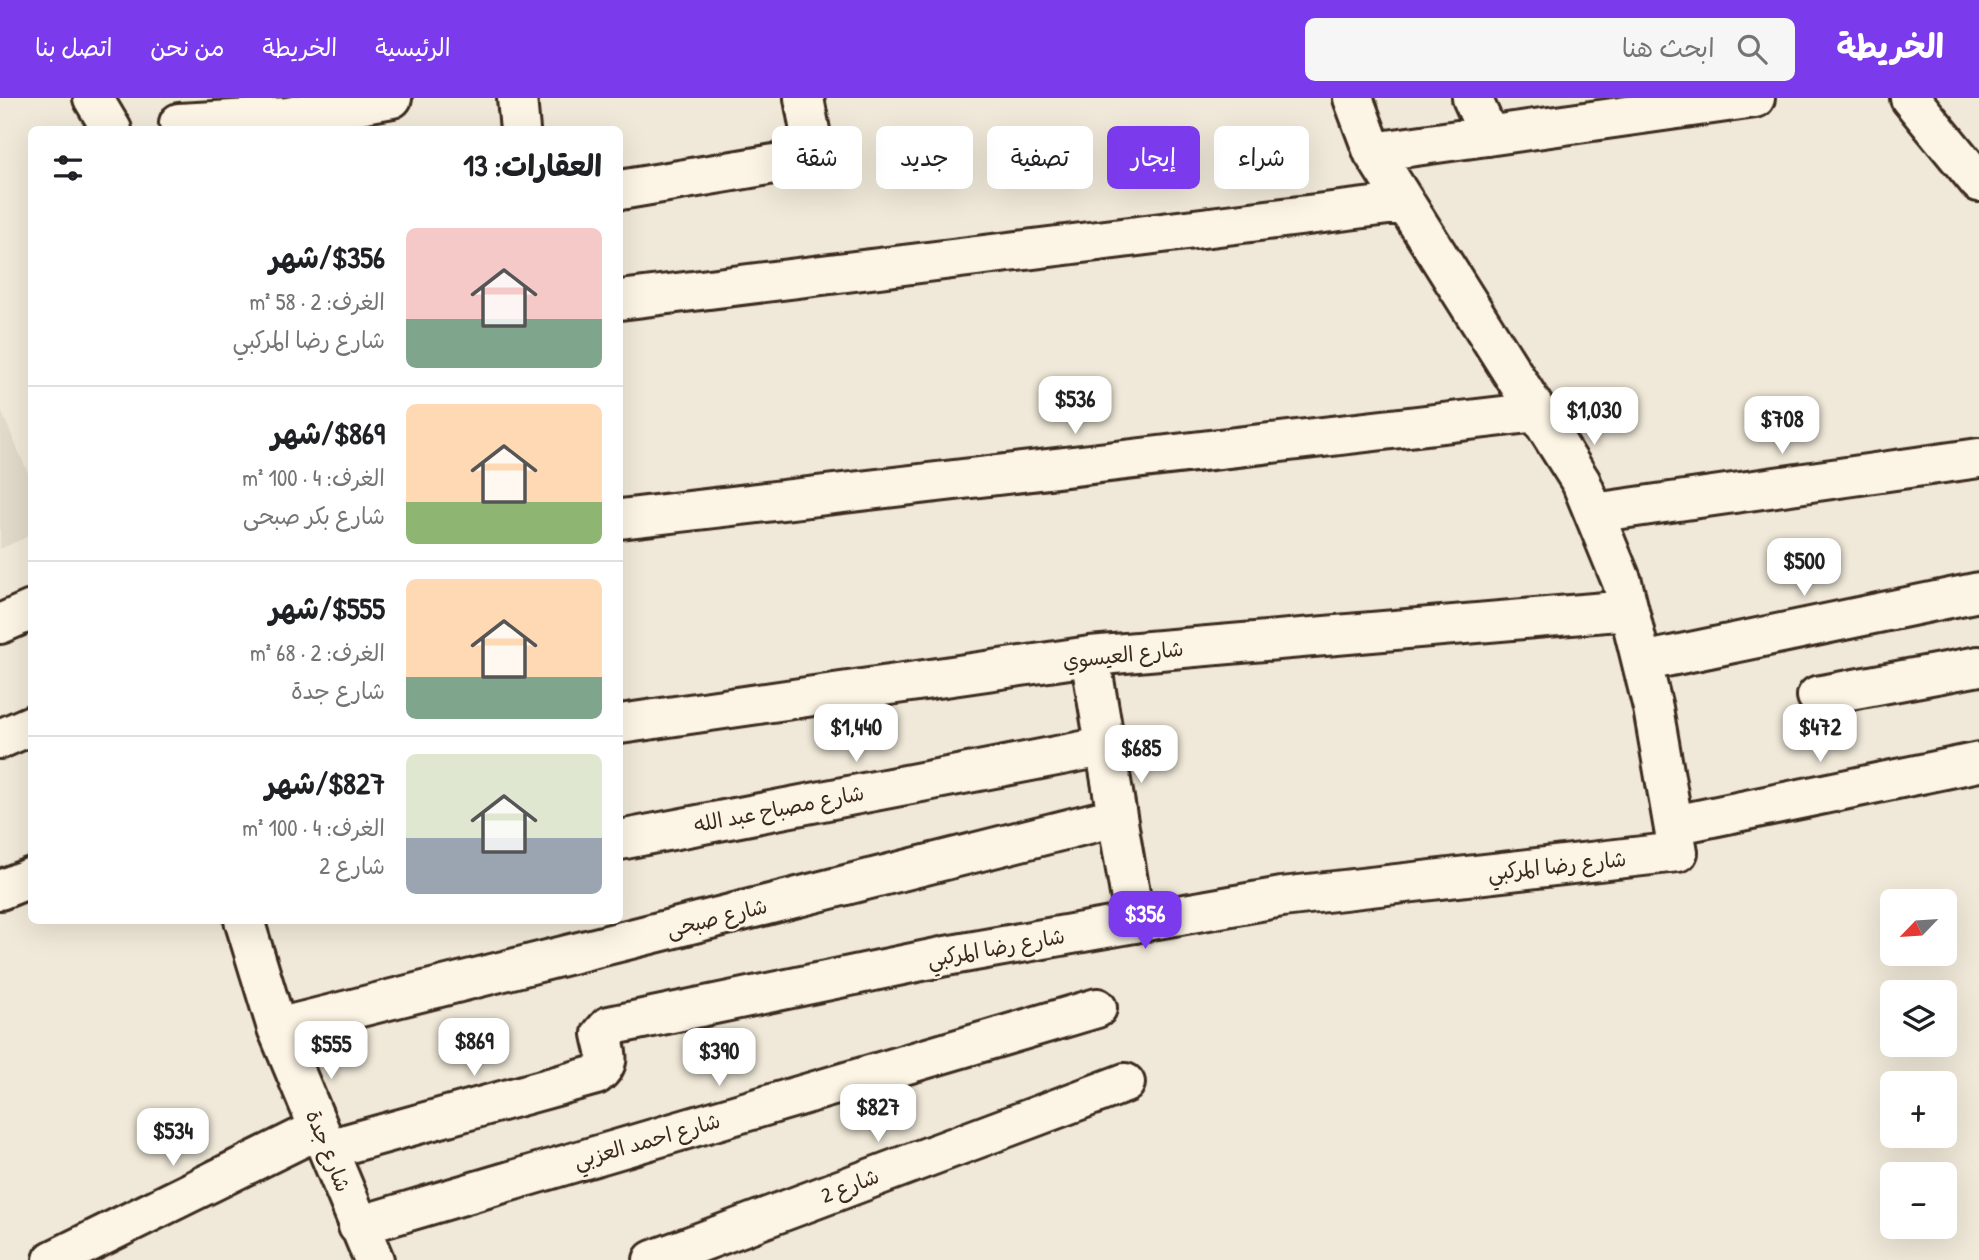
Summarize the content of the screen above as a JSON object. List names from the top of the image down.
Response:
{
  "streets": {
    "street": [
      "شارع العيسوي",
      "شارع مصباح عبد الله",
      "شارع رضا المركبي",
      "شارع صبحى",
      "شارع احمد العزبي",
      "شارع جدة",
      "شارع 2"
    ]
  },
  "crossings": [
    ["شارع رضا المركبي", "شارع جدة"],
    ["شارع صبحى", "شارع جدة"],
    ["شارع احمد العزبي", "شارع جدة"]
  ],
  "north": "bottom left",
  "page": {
    "header": "الخريطة",
    "search": "ابحث هنا",
    "nav": [
      "الرئيسية",
      "الخريطة",
      "من نحن",
      "اتصل بنا"
    ],
    "chip": [
      "شراء",
      "إيجار",
      "تصفية",
      "جديد",
      "شقة"
    ],
    "heading": "العقارات: 13",
    "list": [
      {
        "name": "$356/شهر",
        "note": "الغرف: 2 · 58 m² · شارع رضا المركبي"
      },
      {
        "name": "$869/شهر",
        "note": "الغرف: 4 · 100 m² · شارع بكر صبحى"
      },
      {
        "name": "$555/شهر",
        "note": "الغرف: 2 · 68 m² · شارع جدة"
      },
      {
        "name": "$827/شهر",
        "note": "الغرف: 4 · 100 m² · شارع 2"
      }
    ],
    "price": [
      "$536",
      "$1,030",
      "$708",
      "$500",
      "$1,440",
      "$472",
      "$685",
      "$356",
      "$869",
      "$555",
      "$390",
      "$827",
      "$534"
    ],
    "map_buttons": ["+", "−"]
  }
}
